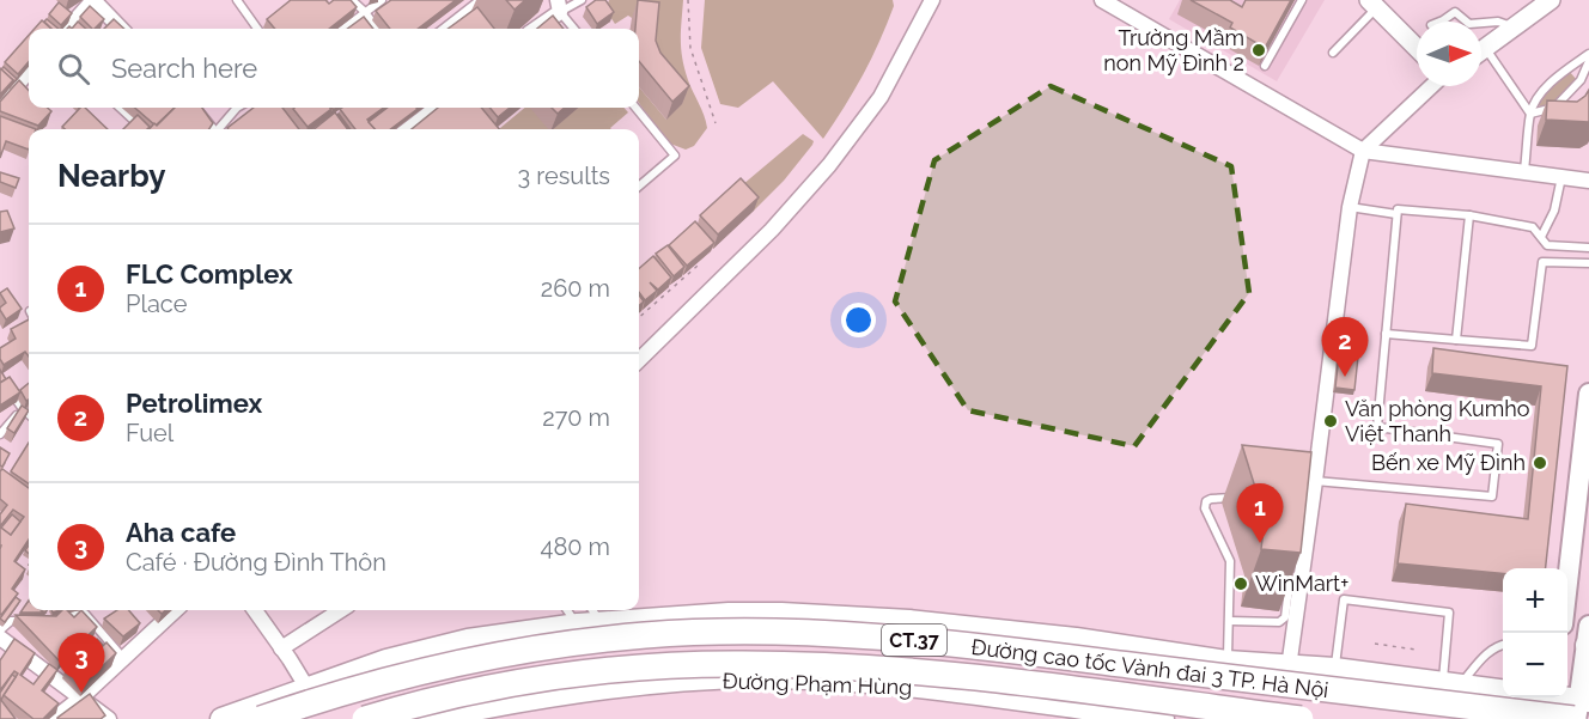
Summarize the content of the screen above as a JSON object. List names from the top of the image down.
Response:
{
  "streets": {
    "highway": ["CT.37", "Đường cao tốc Vành đai 3 TP. Hà Nội"],
    "main road": ["Đường Phạm Hùng"]
  },
  "places": [
    "Trường Mầm non Mỹ Đình 2",
    "Văn phòng Kumho Việt Thanh",
    "Bến xe Mỹ Đình",
    "WinMart+"
  ],
  "north": "right",
  "page": {
    "search": "Search here",
    "heading": ["Nearby", "3 results"],
    "list": [
      {
        "mark": "1",
        "name": "FLC Complex",
        "note": "Place",
        "value": "260 m"
      },
      {
        "mark": "2",
        "name": "Petrolimex",
        "note": "Fuel",
        "value": "270 m"
      },
      {
        "mark": "3",
        "name": "Aha cafe",
        "note": "Café · Đường Đình Thôn",
        "value": "480 m"
      }
    ],
    "pins": ["2", "1", "3"],
    "map_buttons": ["+", "−"]
  }
}
